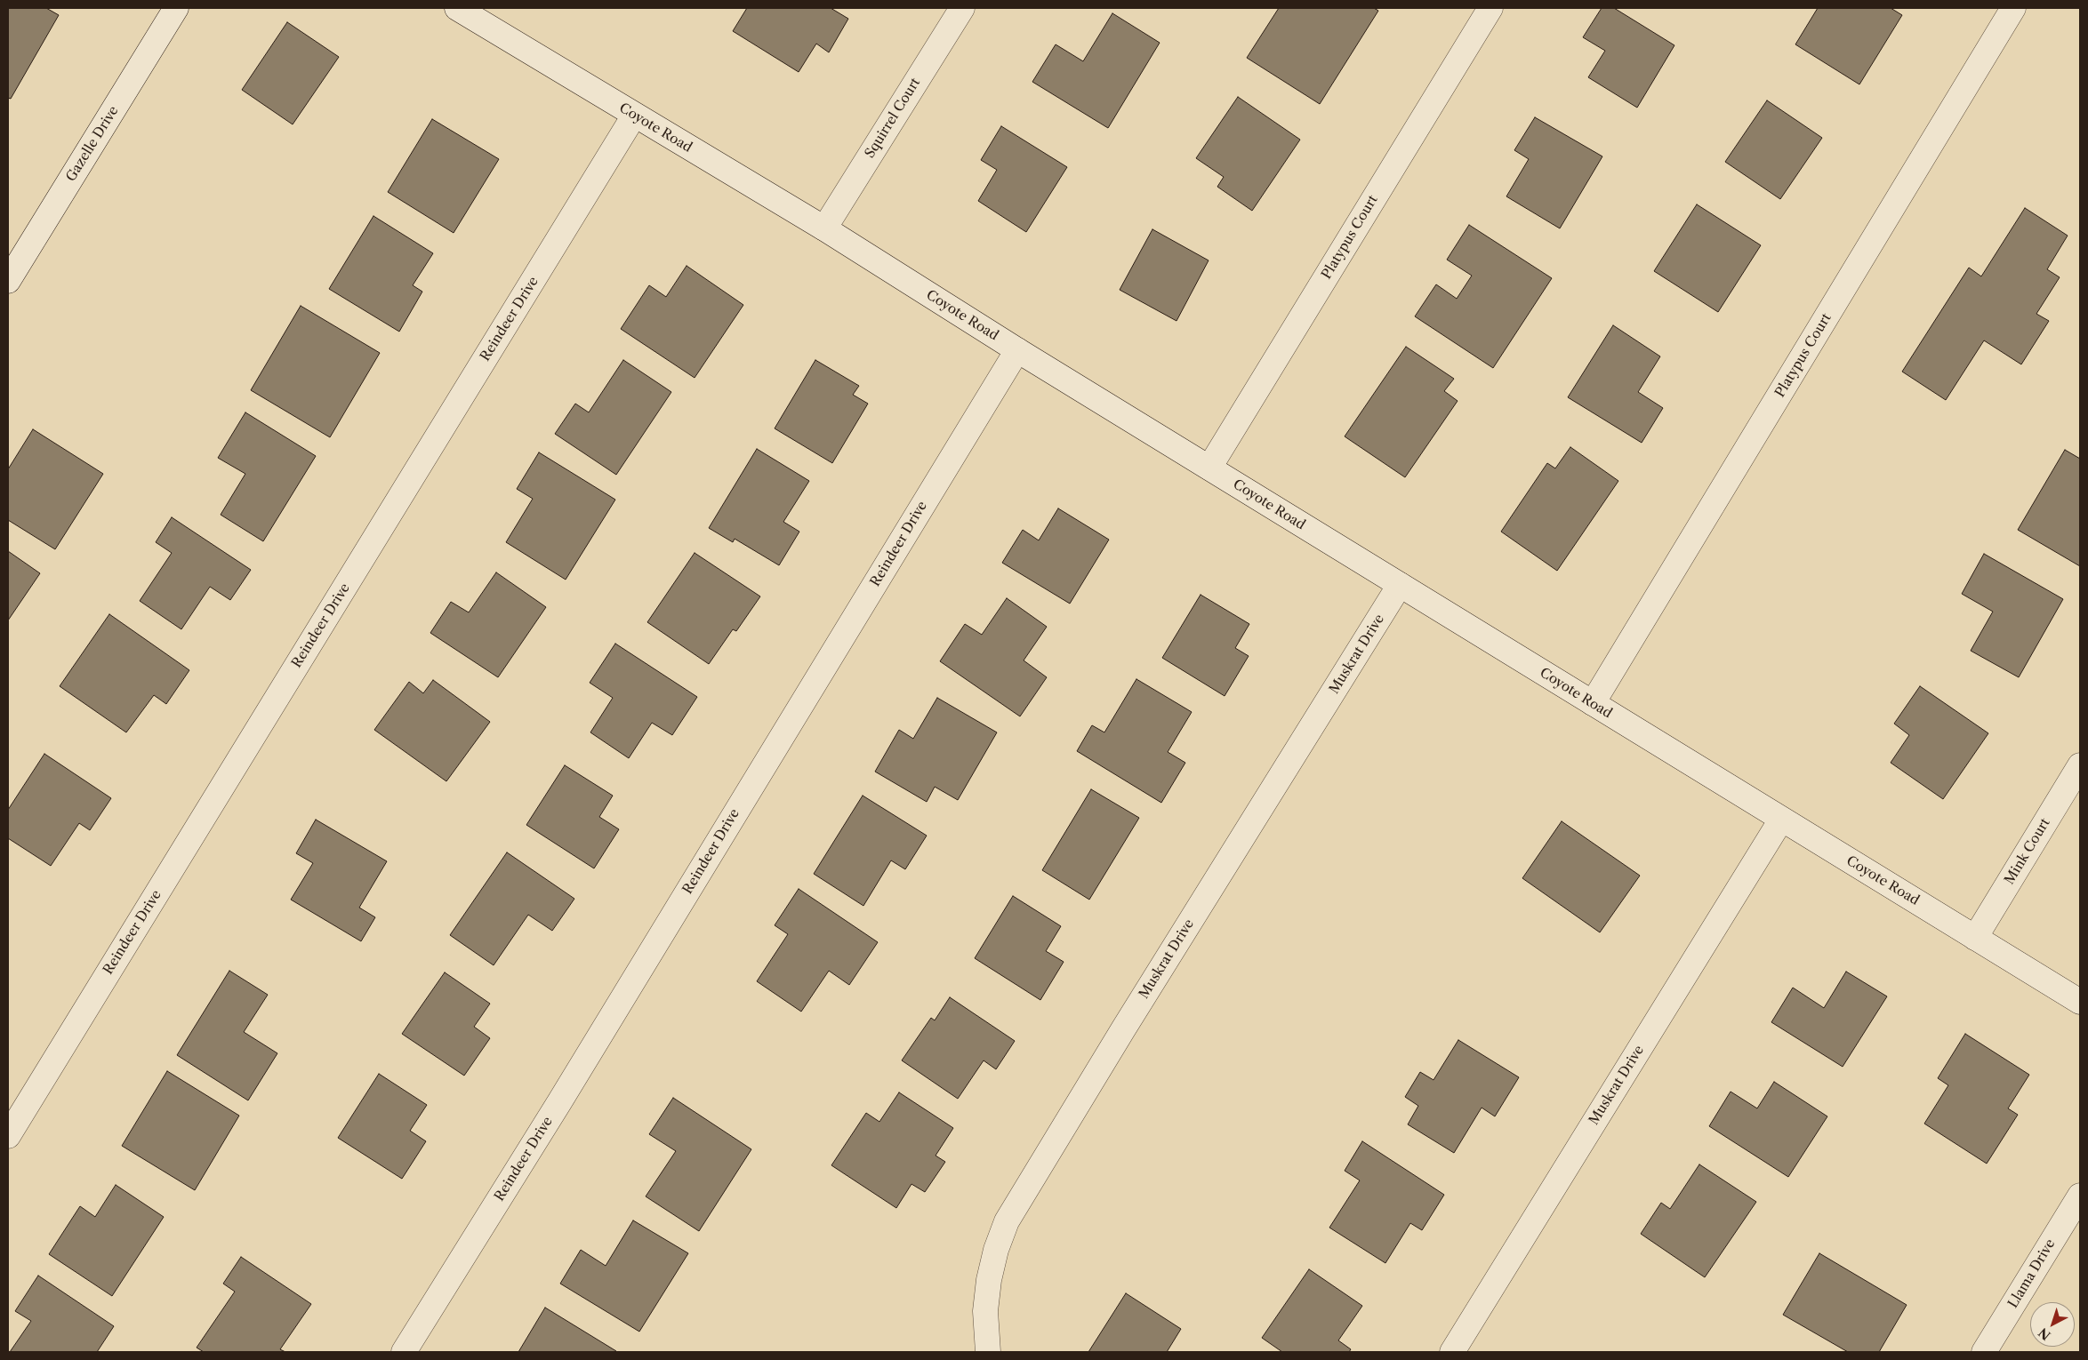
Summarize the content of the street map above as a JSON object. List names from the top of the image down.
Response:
{
  "streets": {
    "street": [
      "Squirrel Court",
      "Coyote Road",
      "Gazelle Drive",
      "Platypus Court",
      "Reindeer Drive",
      "Muskrat Drive",
      "Mink Court",
      "Llama Drive"
    ]
  },
  "crossings": [
    ["Squirrel Court", "Coyote Road"],
    ["Coyote Road", "Platypus Court"],
    ["Coyote Road", "Reindeer Drive"],
    ["Coyote Road", "Muskrat Drive"],
    ["Coyote Road", "Mink Court"]
  ],
  "north": "bottom left"
}
